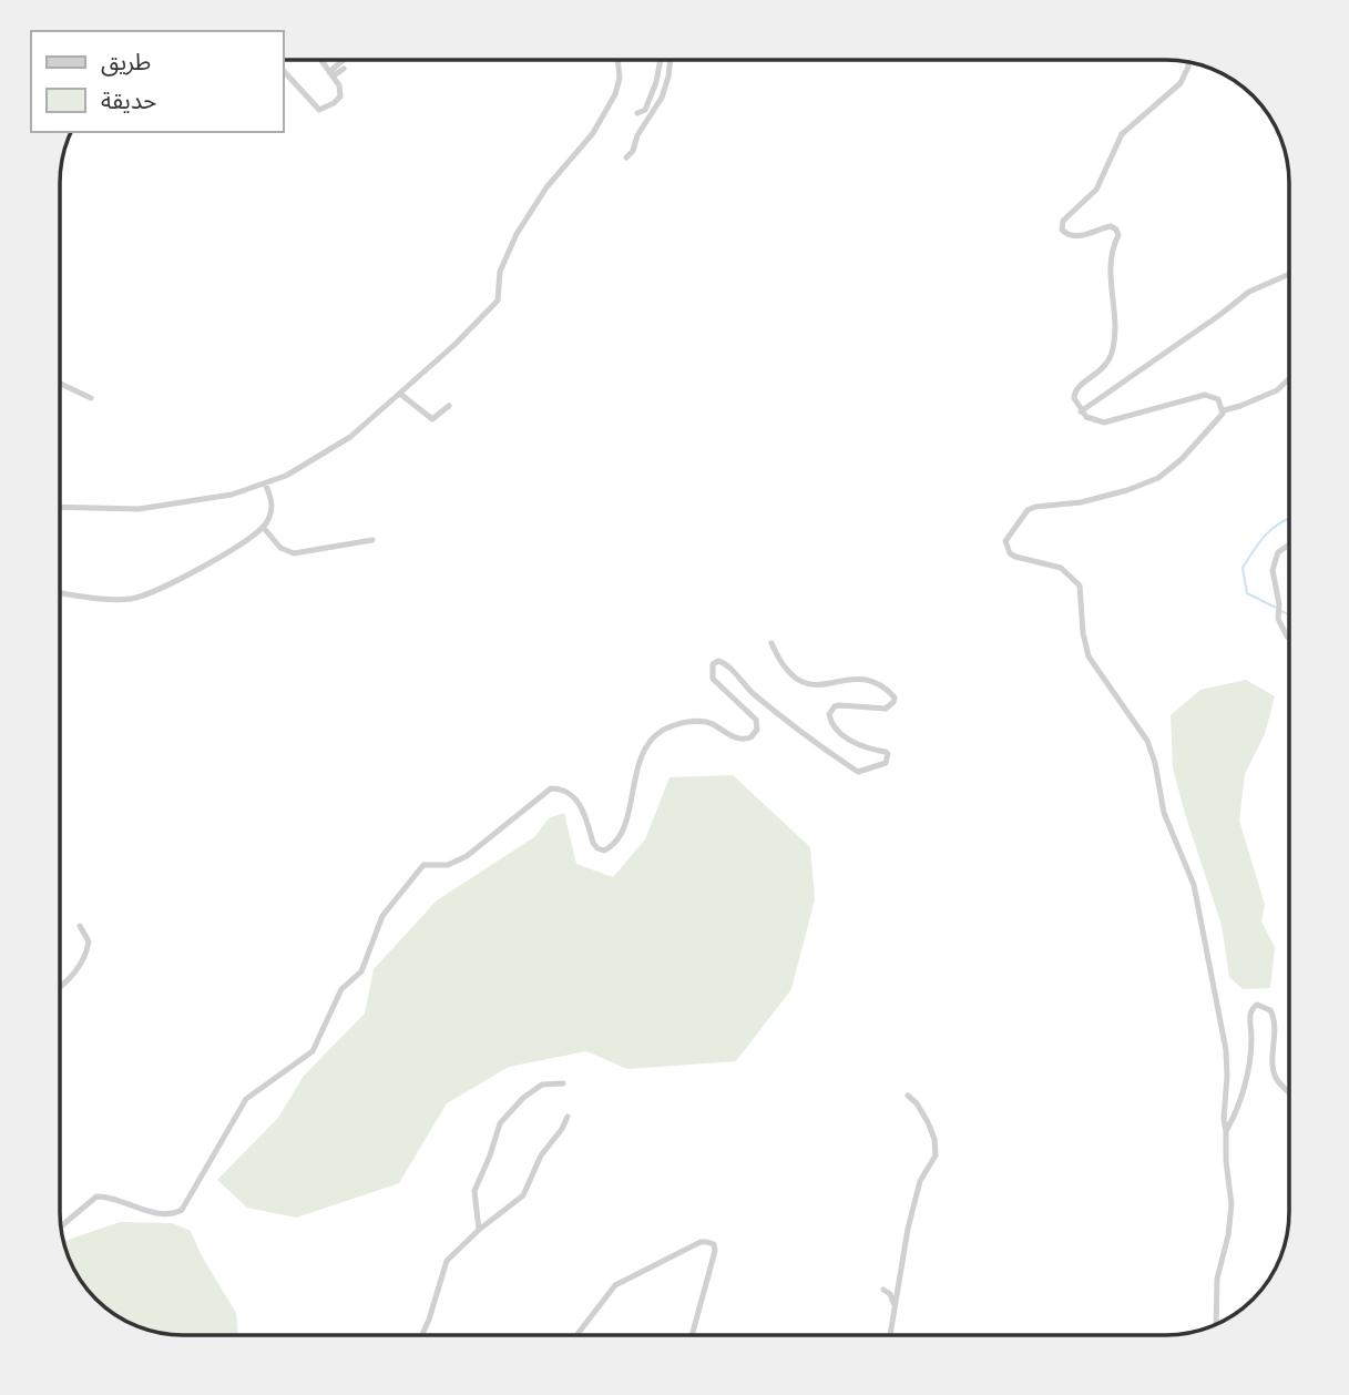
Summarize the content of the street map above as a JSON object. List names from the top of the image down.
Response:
{
  "legend": ["طريق", "حديقة"]
}
